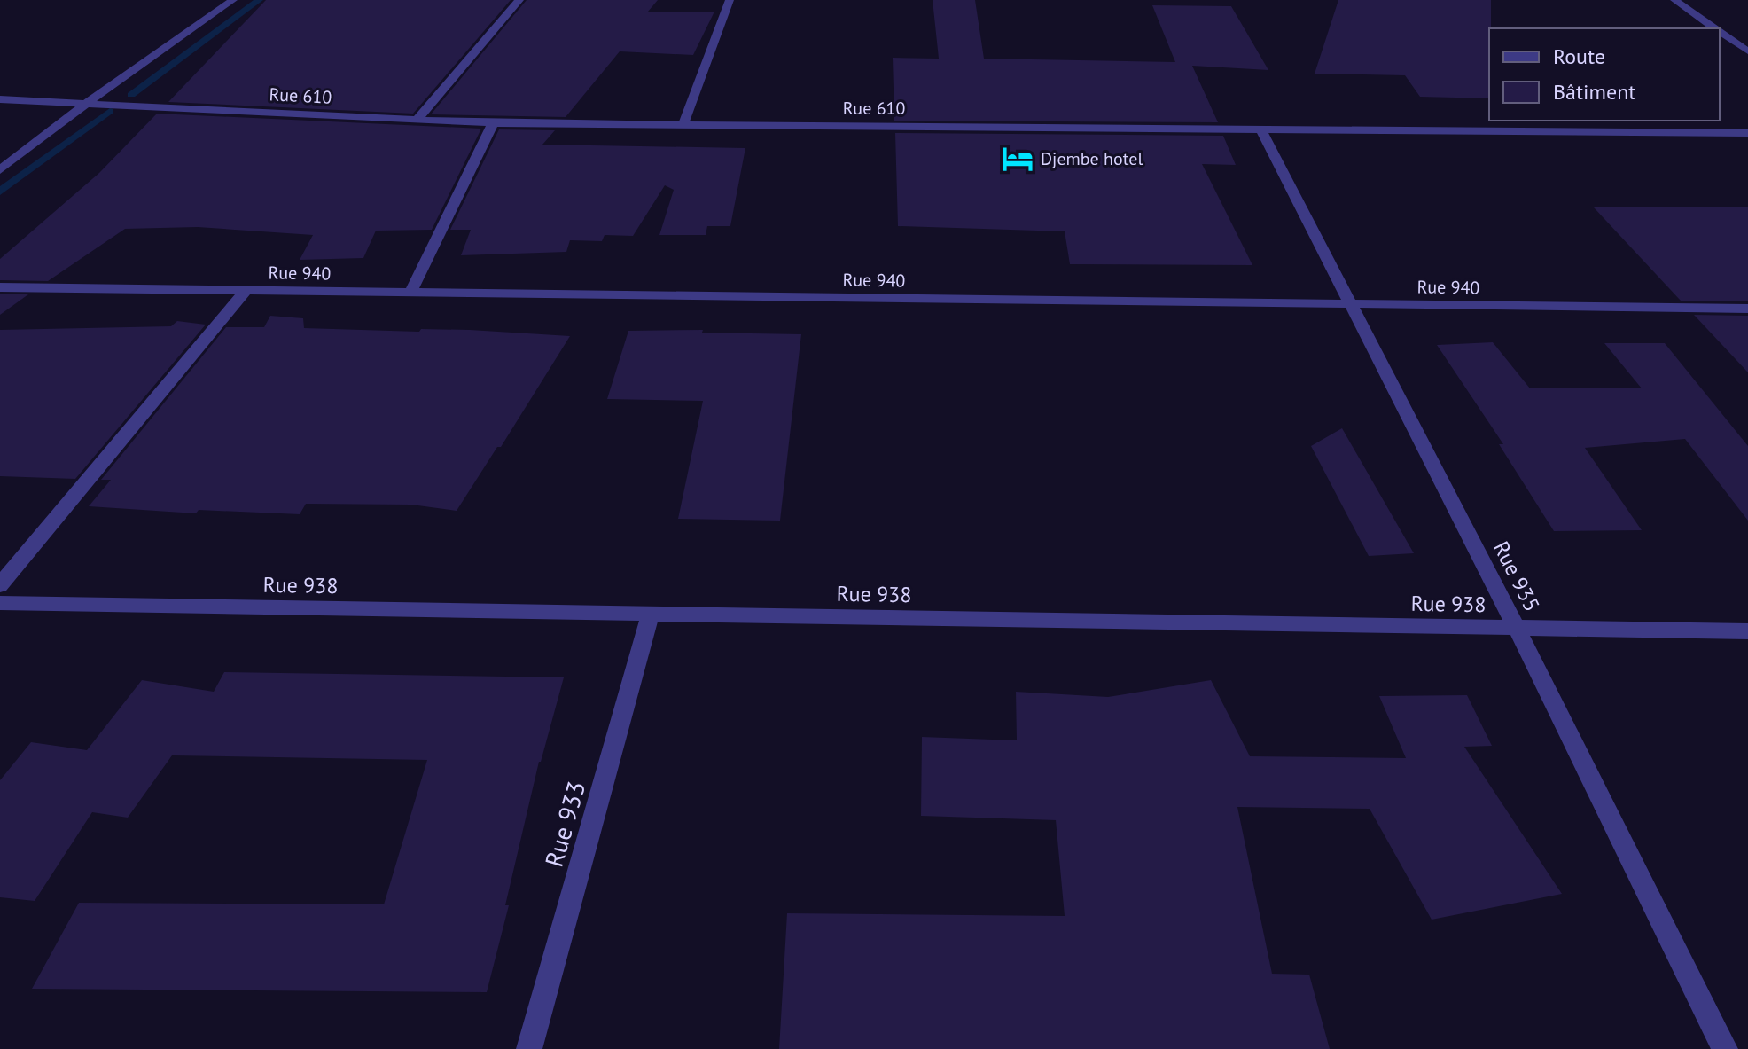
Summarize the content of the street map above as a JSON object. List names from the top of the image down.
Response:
{
  "streets": {
    "street": [
      "Rue 610",
      "Rue 940",
      "Rue 935",
      "Rue 938",
      "Rue 933"
    ]
  },
  "crossings": [
    ["Rue 610", "Rue 935"],
    ["Rue 940", "Rue 935"],
    ["Rue 935", "Rue 938"],
    ["Rue 938", "Rue 933"]
  ],
  "places": {
    "hotel": ["Djembe hotel"]
  },
  "legend": ["Route", "Bâtiment"]
}
